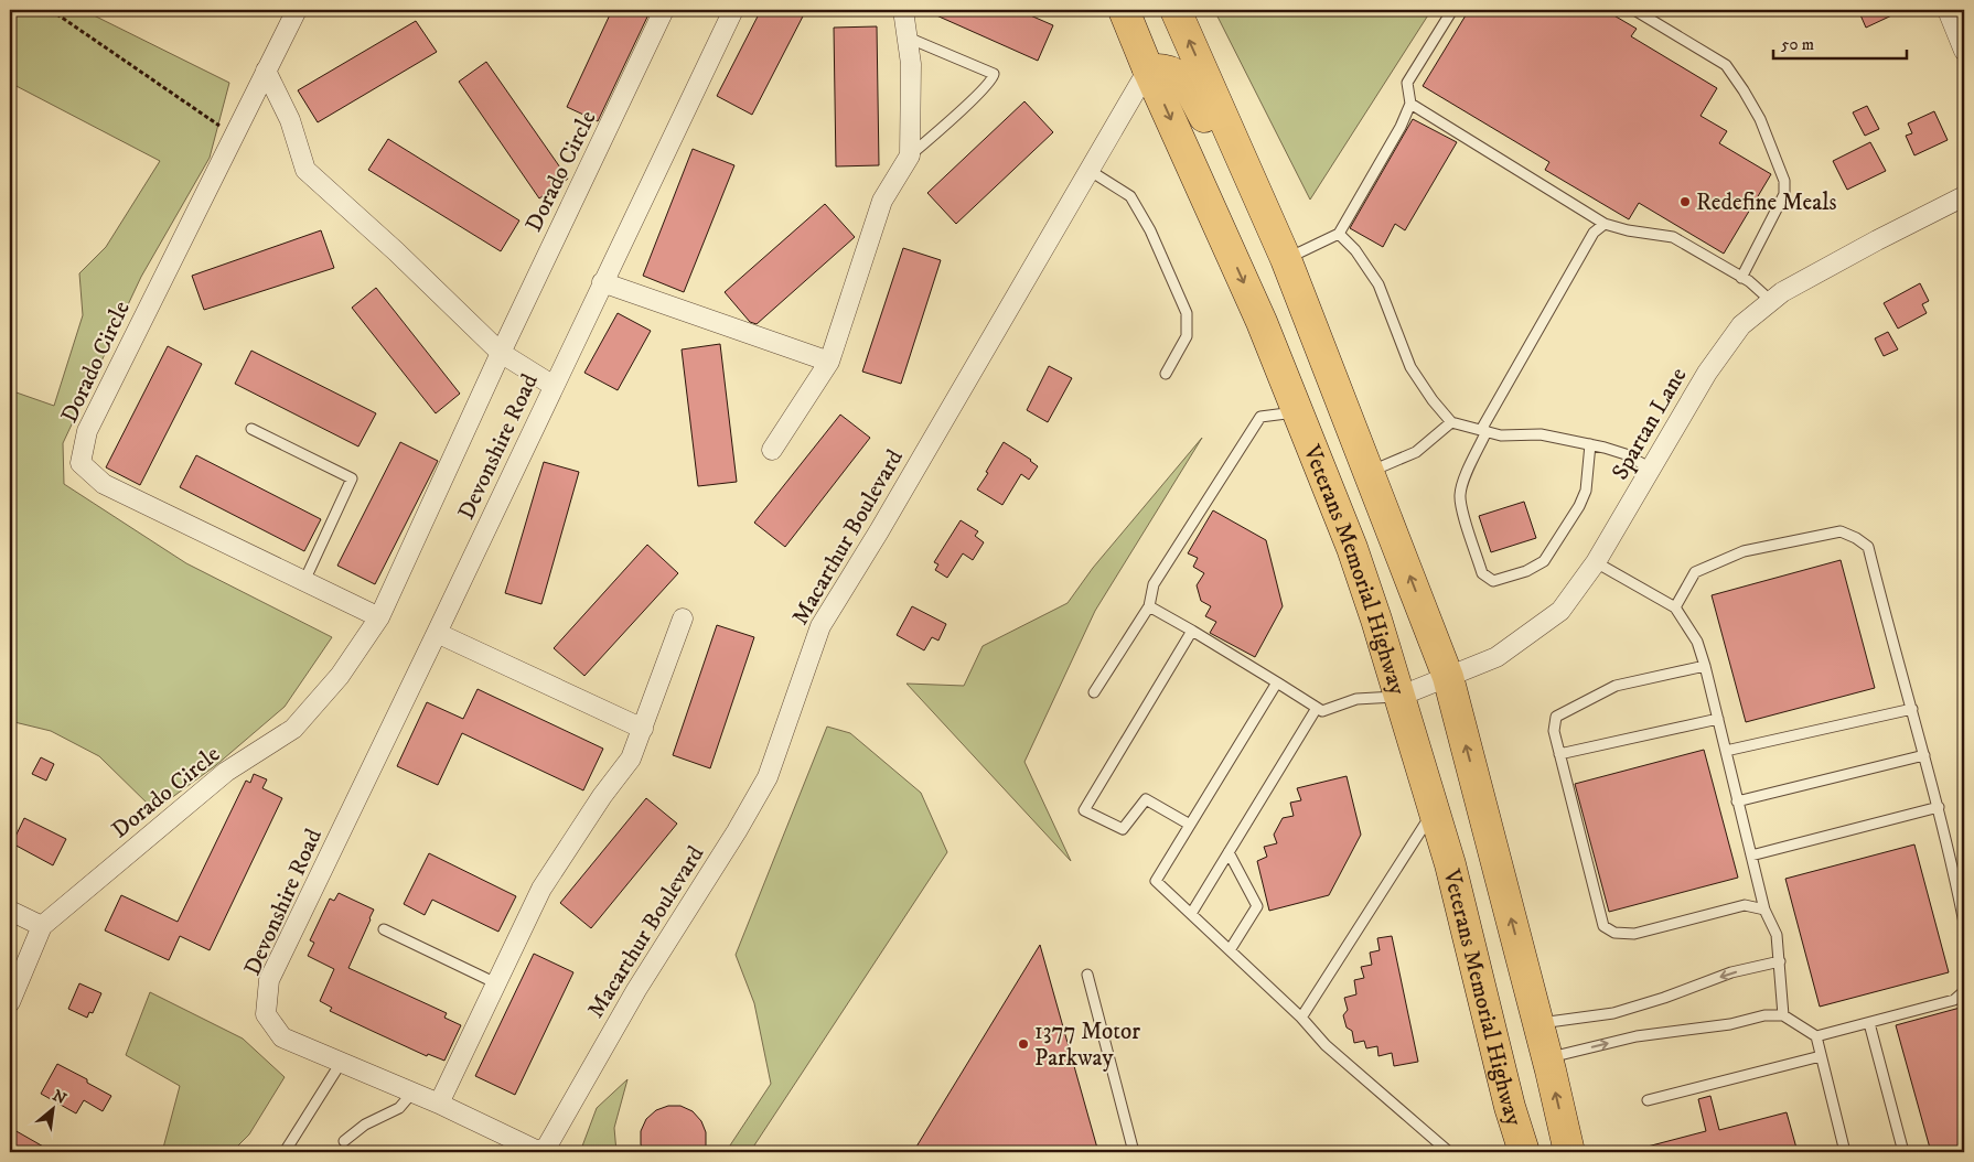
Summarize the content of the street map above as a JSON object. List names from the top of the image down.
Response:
{
  "streets": {
    "highway": ["Veterans Memorial Highway"],
    "street": [
      "Dorado Circle",
      "Spartan Lane",
      "Devonshire Road",
      "Macarthur Boulevard"
    ]
  },
  "crossings": [
    ["Spartan Lane", "Veterans Memorial Highway"],
    ["Devonshire Road", "Macarthur Boulevard"],
    ["Macarthur Boulevard", "Veterans Memorial Highway"]
  ],
  "places": ["Redefine Meals", "1377 Motor Parkway"],
  "scale_bar": "50 m",
  "north": "top right"
}
